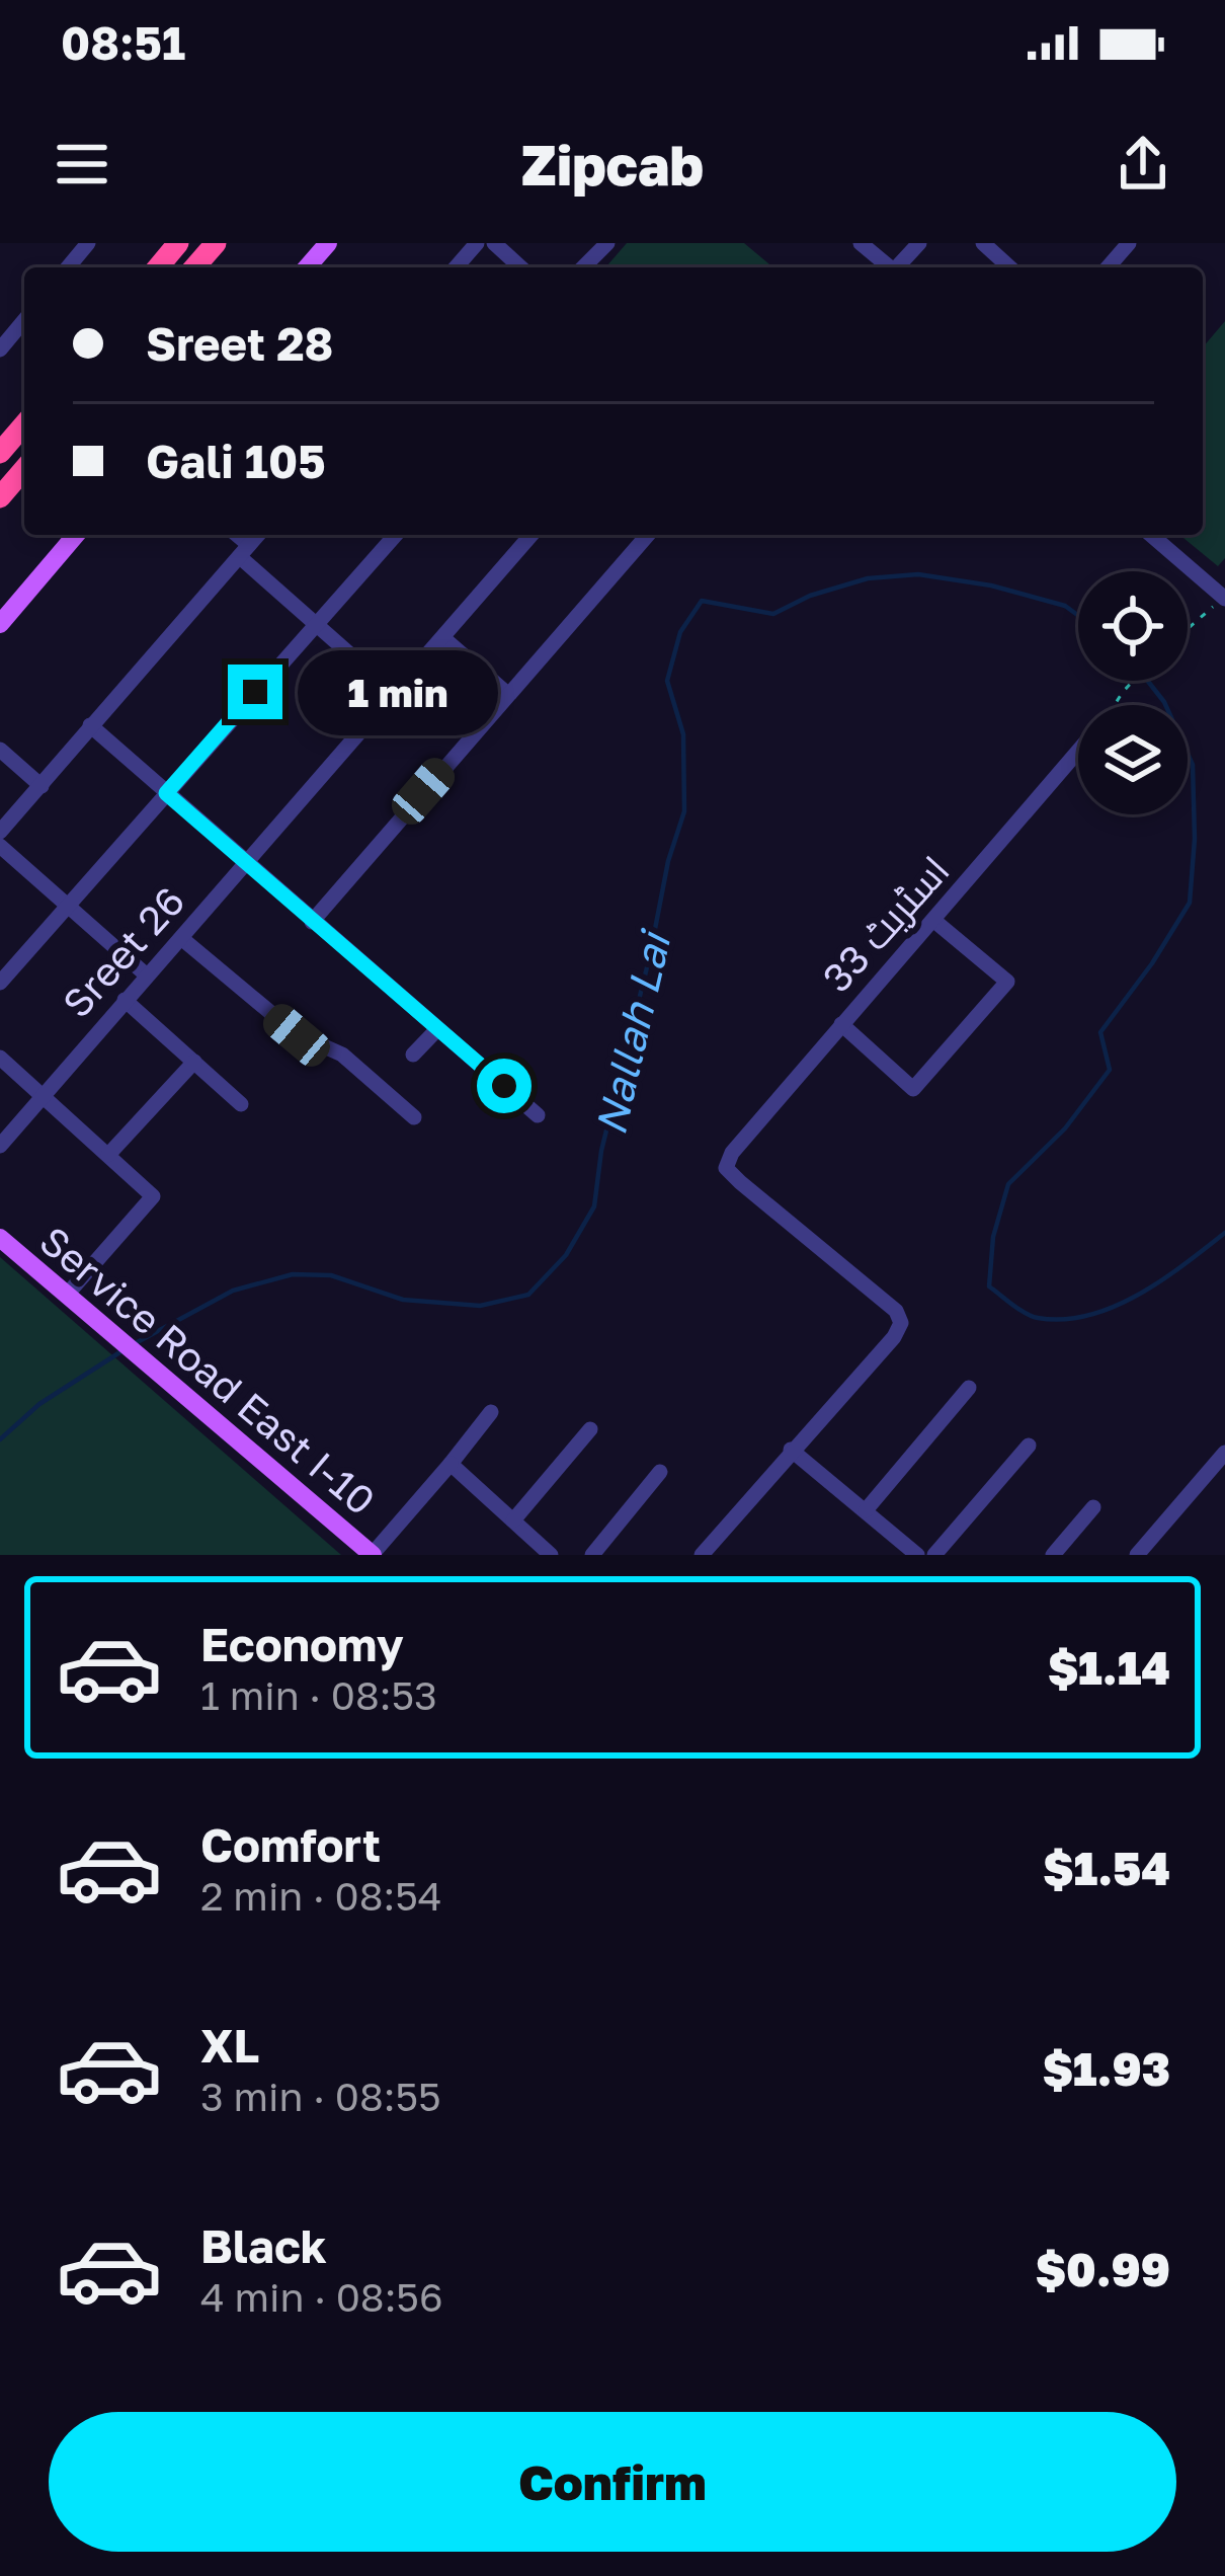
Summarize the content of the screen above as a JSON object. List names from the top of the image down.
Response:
{
  "streets": {
    "main road": ["Service Road East I-10"],
    "street": ["اسٹریٹ 33", "Sreet 26"]
  },
  "water": ["Nallah Lai"],
  "page": {
    "status": "08:51",
    "header": "Zipcab",
    "banner": ["Sreet 28", "Gali 105"],
    "bubble": "1 min",
    "list": [
      {
        "name": "Economy",
        "note": "1 min · 08:53",
        "value": "$1.14"
      },
      {
        "name": "Comfort",
        "note": "2 min · 08:54",
        "value": "$1.54"
      },
      {
        "name": "XL",
        "note": "3 min · 08:55",
        "value": "$1.93"
      },
      {
        "name": "Black",
        "note": "4 min · 08:56",
        "value": "$0.99"
      }
    ],
    "buttons": "Confirm"
  }
}
